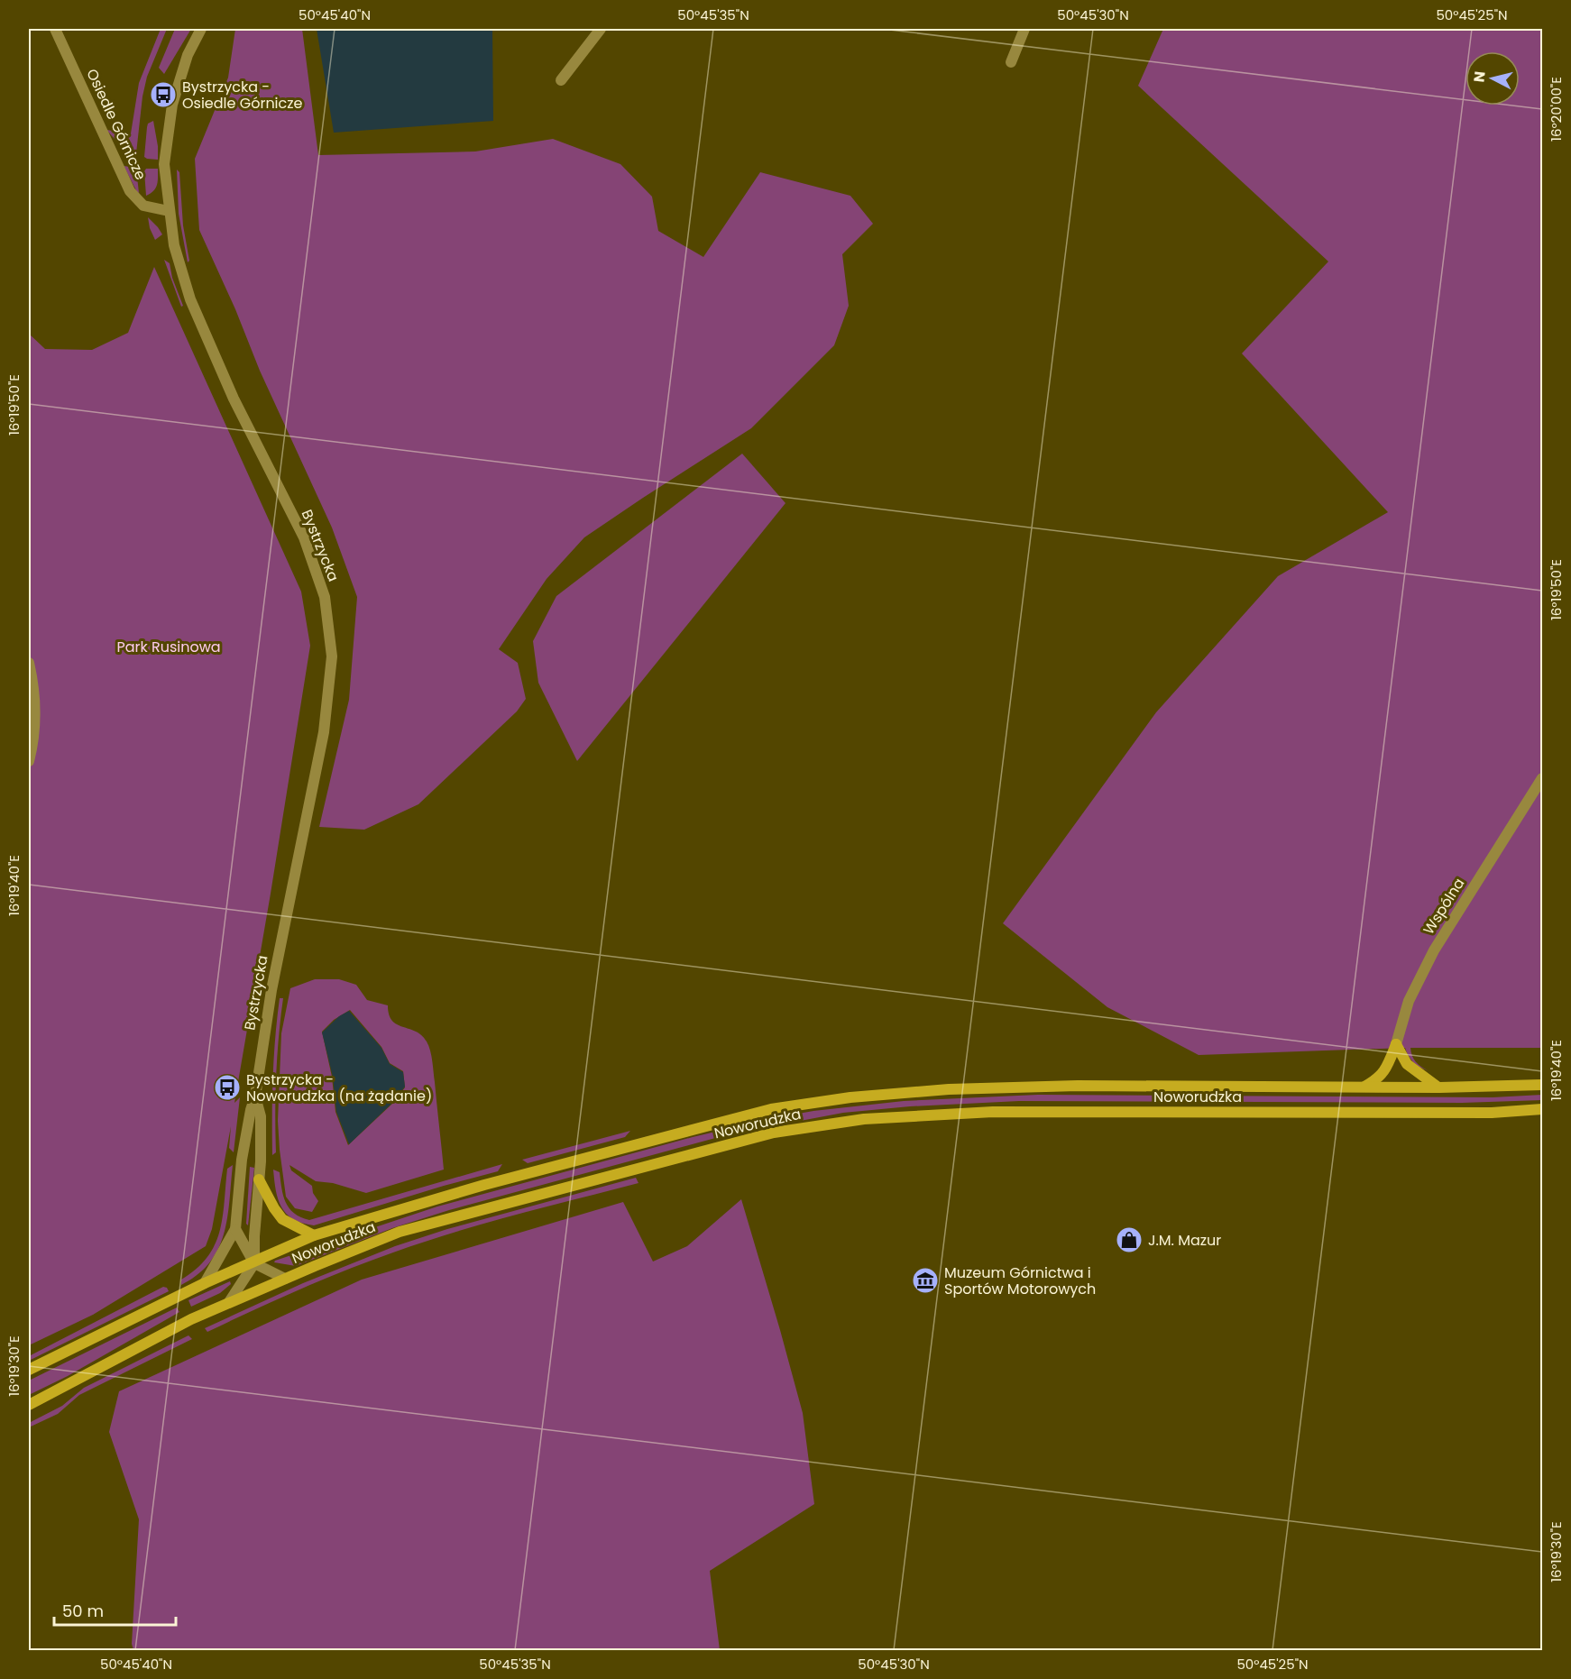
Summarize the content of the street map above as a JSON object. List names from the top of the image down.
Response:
{
  "streets": {
    "main road": ["Noworudzka"],
    "street": ["Osiedle Górnicze", "Bystrzycka", "Wspólna"]
  },
  "crossings": [
    ["Osiedle Górnicze", "Bystrzycka"],
    ["Bystrzycka", "Noworudzka"]
  ],
  "parks": ["Park Rusinowa"],
  "places": {
    "bus stop": ["Bystrzycka - Osiedle Górnicze", "Bystrzycka - Noworudzka (na żądanie)"],
    "shop": ["J.M. Mazur"],
    "museum": ["Muzeum Górnictwa i Sportów Motorowych"]
  },
  "scale_bar": "50 m",
  "north": "left",
  "coordinates": [
    "50°45'40\"N",
    "50°45'35\"N",
    "50°45'30\"N",
    "50°45'25\"N",
    "16°20'00\"E",
    "16°19'50\"E",
    "16°19'40\"E",
    "16°19'30\"E"
  ]
}
